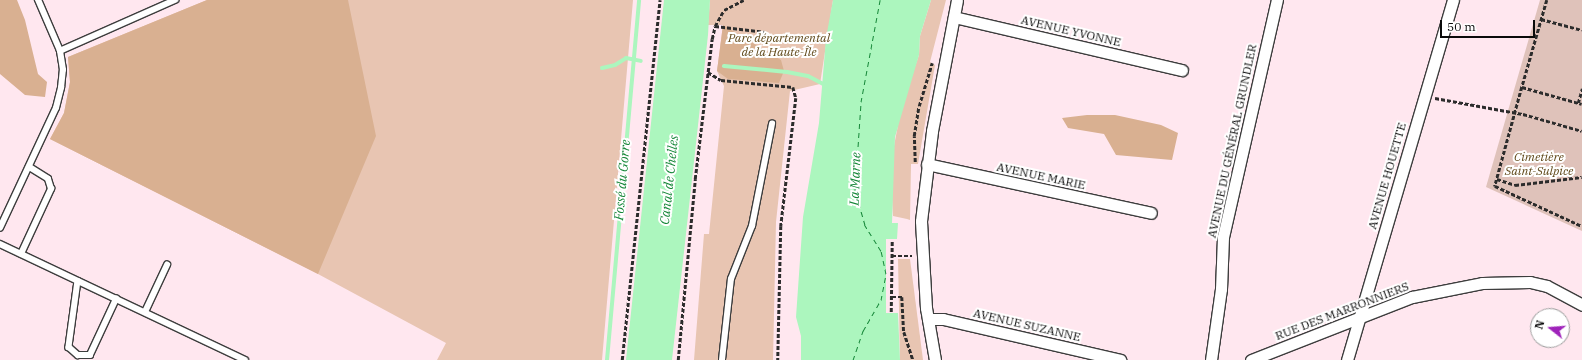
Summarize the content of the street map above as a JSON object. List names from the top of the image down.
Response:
{
  "streets": {
    "street": [
      "AVENUE YVONNE",
      "AVENUE DU GÉNÉRAL GRUNDLER",
      "AVENUE MARIE",
      "AVENUE HOUETTE",
      "RUE DES MARRONNIERS",
      "AVENUE SUZANNE"
    ]
  },
  "crossings": [
    ["AVENUE HOUETTE", "RUE DES MARRONNIERS"]
  ],
  "water": ["La Marne", "Fossé du Gorre", "Canal de Chelles"],
  "parks": ["Parc départemental de la Haute-Île", "Cimetière Saint-Sulpice"],
  "scale_bar": "50 m",
  "north": "left"
}
